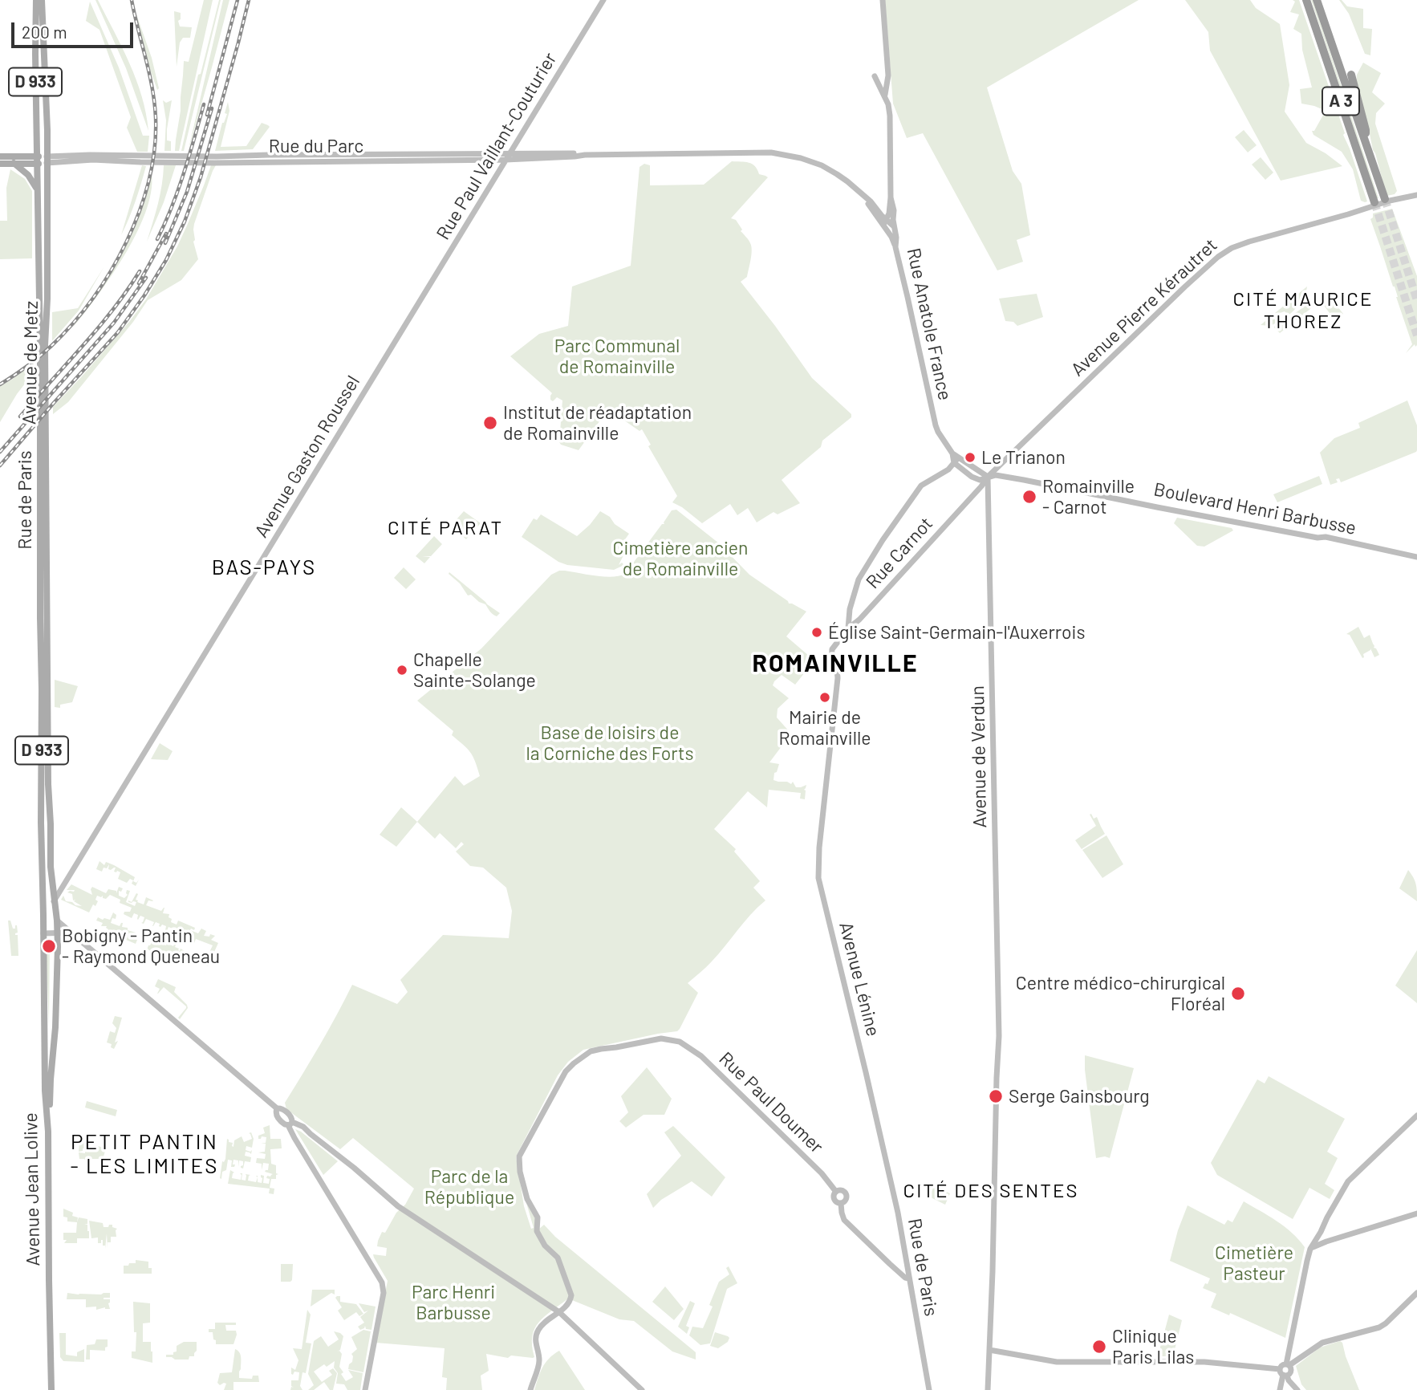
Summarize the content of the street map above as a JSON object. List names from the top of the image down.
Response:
{
  "streets": {
    "highway": ["A 3"],
    "main road": [
      "D 933",
      "Rue du Parc",
      "Rue Paul Vaillant-Couturier",
      "Avenue Pierre Kérautret",
      "Rue Anatole France",
      "Avenue de Metz",
      "Avenue Gaston Roussel",
      "Rue de Paris",
      "Boulevard Henri Barbusse",
      "Rue Carnot",
      "Avenue de Verdun",
      "Avenue Lénine",
      "Rue Paul Doumer",
      "Avenue Jean Lolive"
    ]
  },
  "crossings": [
    ["D 933", "Rue du Parc"],
    ["D 933", "Avenue de Metz"],
    ["D 933", "Avenue Gaston Roussel"],
    ["D 933", "Avenue Jean Lolive"],
    ["Rue du Parc", "Rue Paul Vaillant-Couturier"],
    ["Rue du Parc", "Rue Anatole France"],
    ["Rue du Parc", "Avenue de Metz"],
    ["Rue Paul Vaillant-Couturier", "Avenue Gaston Roussel"],
    ["Avenue Pierre Kérautret", "Rue Anatole France"],
    ["Avenue Pierre Kérautret", "Boulevard Henri Barbusse"],
    ["Avenue Pierre Kérautret", "Rue Carnot"],
    ["Avenue Pierre Kérautret", "Avenue de Verdun"],
    ["Rue Anatole France", "Boulevard Henri Barbusse"],
    ["Rue Anatole France", "Rue Carnot"],
    ["Rue Anatole France", "Avenue de Verdun"],
    ["Avenue de Metz", "Avenue Gaston Roussel"],
    ["Avenue de Metz", "Rue de Paris"],
    ["Rue de Paris", "Avenue Lénine"],
    ["Rue de Paris", "Rue Paul Doumer"],
    ["Rue de Paris", "Avenue Jean Lolive"],
    ["Boulevard Henri Barbusse", "Rue Carnot"],
    ["Boulevard Henri Barbusse", "Avenue de Verdun"],
    ["Rue Carnot", "Avenue de Verdun"],
    ["Rue Carnot", "Avenue Lénine"]
  ],
  "districts": [
    "CITÉ MAURICE THOREZ",
    "CITÉ PARAT",
    "BAS-PAYS",
    "ROMAINVILLE",
    "PETIT PANTIN - LES LIMITES",
    "CITÉ DES SENTES"
  ],
  "parks": [
    "Parc Communal de Romainville",
    "Cimetière ancien de Romainville",
    "Base de loisirs de la Corniche des Forts",
    "Parc de la République",
    "Cimetière Pasteur",
    "Parc Henri Barbusse"
  ],
  "places": [
    "Institut de réadaptation de Romainville",
    "Le Trianon",
    "Romainville - Carnot",
    "Église Saint-Germain-l'Auxerrois",
    "Chapelle Sainte-Solange",
    "Mairie de Romainville",
    "Bobigny - Pantin - Raymond Queneau",
    "Centre médico-chirurgical Floréal",
    "Serge Gainsbourg",
    "Clinique Paris Lilas"
  ],
  "scale_bar": "200 m"
}
